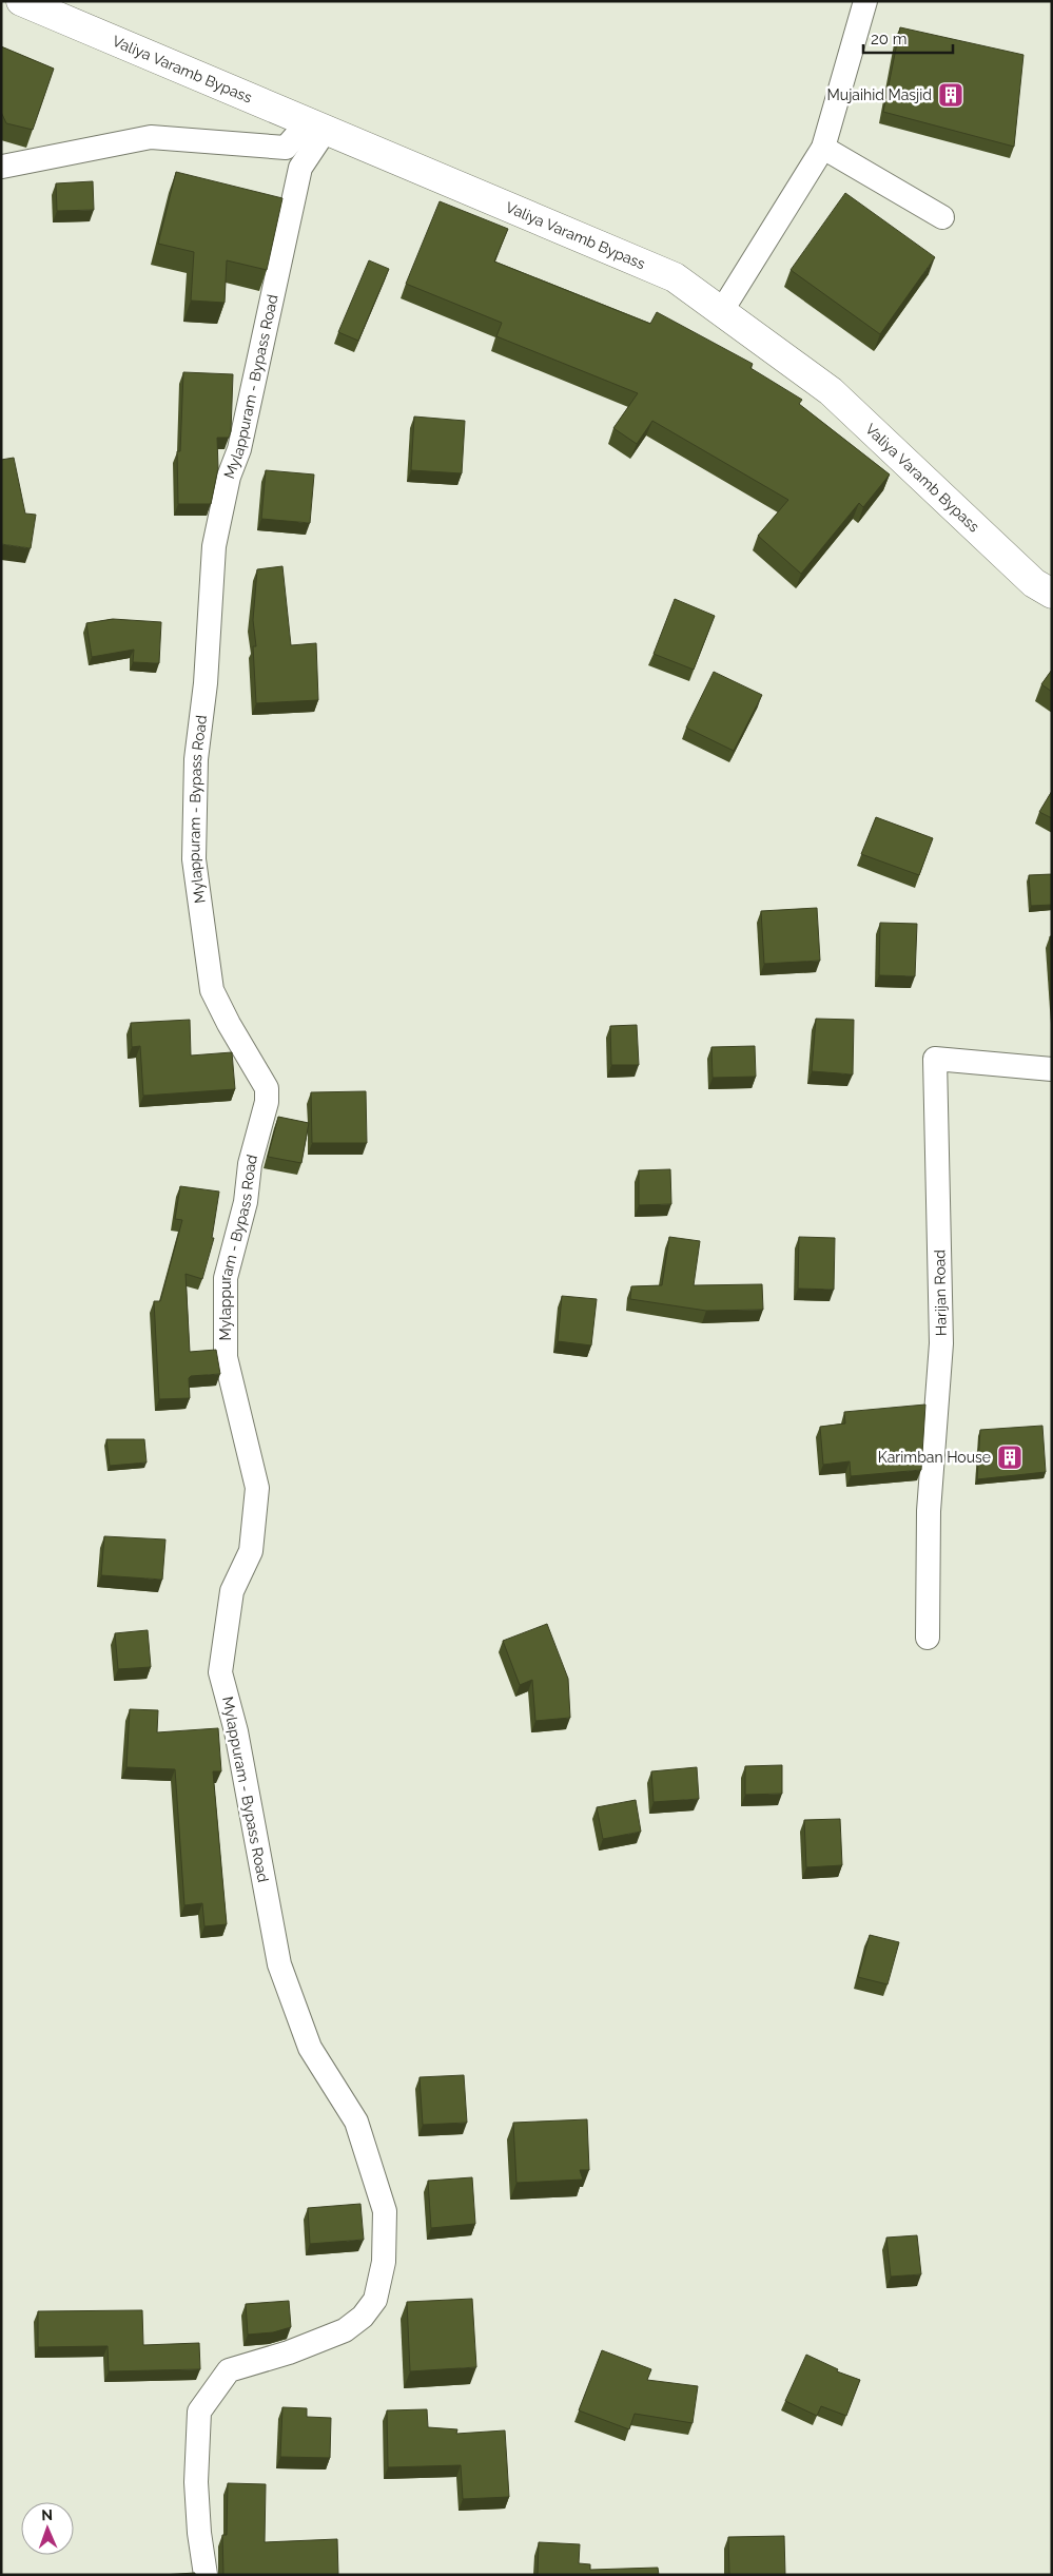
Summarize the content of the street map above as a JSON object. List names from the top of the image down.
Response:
{
  "streets": {
    "street": ["Valiya Varamb Bypass", "Mylappuram - Bypass Road", "Harijan Road"]
  },
  "crossings": [
    ["Valiya Varamb Bypass", "Mylappuram - Bypass Road"]
  ],
  "places": {
    "building": ["Mujaihid Masjid", "Karimban House"]
  },
  "scale_bar": "20 m",
  "north": "top"
}
